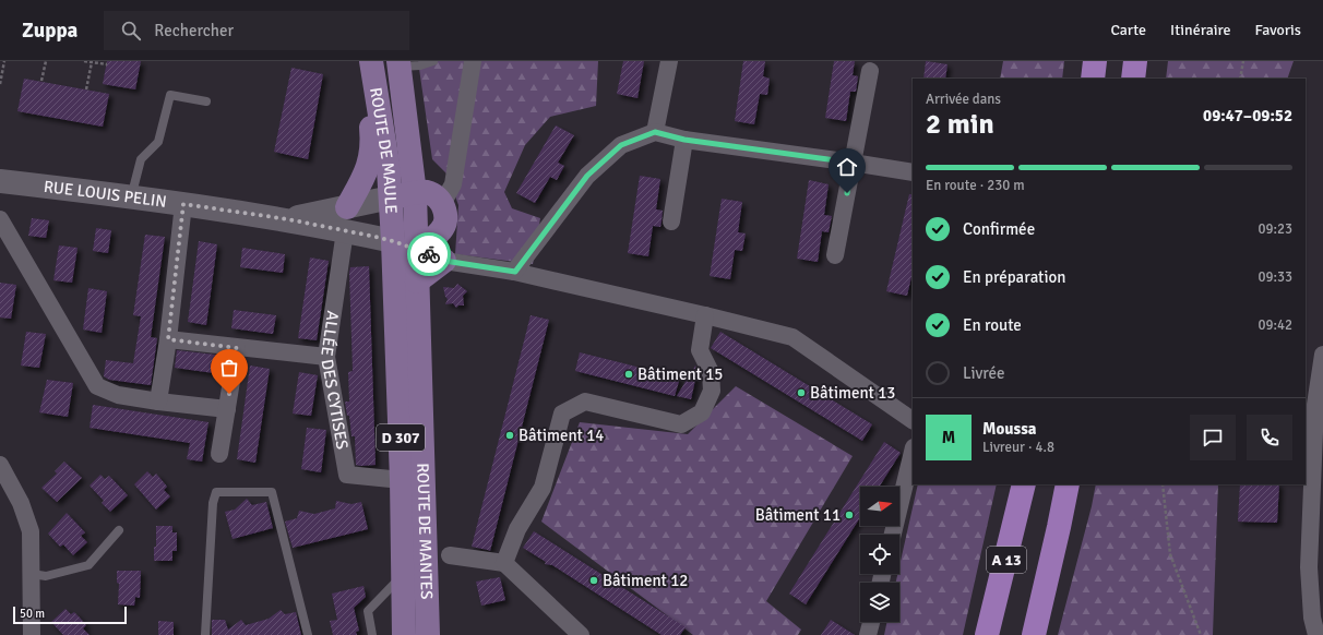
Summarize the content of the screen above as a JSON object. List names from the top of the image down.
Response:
{
  "streets": {
    "highway": ["A 13"],
    "main road": ["ROUTE DE MAULE", "D 307", "ROUTE DE MANTES"],
    "street": ["RUE LOUIS PELIN", "ALLÉE DES CYTISES"]
  },
  "crossings": [
    ["ROUTE DE MAULE", "RUE LOUIS PELIN"],
    ["ROUTE DE MAULE", "ROUTE DE MANTES"],
    ["RUE LOUIS PELIN", "ALLÉE DES CYTISES"],
    ["RUE LOUIS PELIN", "ROUTE DE MANTES"],
    ["ALLÉE DES CYTISES", "ROUTE DE MANTES"]
  ],
  "places": [
    "Bâtiment 15",
    "Bâtiment 13",
    "Bâtiment 14",
    "Bâtiment 11",
    "Bâtiment 12"
  ],
  "scale_bar": "50 m",
  "north": "right",
  "page": {
    "header": "Zuppa",
    "search": "Rechercher",
    "nav": ["Carte", "Itinéraire", "Favoris"],
    "heading": ["2 min", "Arrivée dans", "09:47–09:52"],
    "panel": ["Moussa", "Livreur · 4.8"],
    "bar": "En route · 230 m",
    "list": [
      ["Confirmée", "09:23"],
      ["En préparation", "09:33"],
      ["En route", "09:42"],
      "Livrée"
    ],
    "round": "M",
    "scale": "50 m"
  }
}
